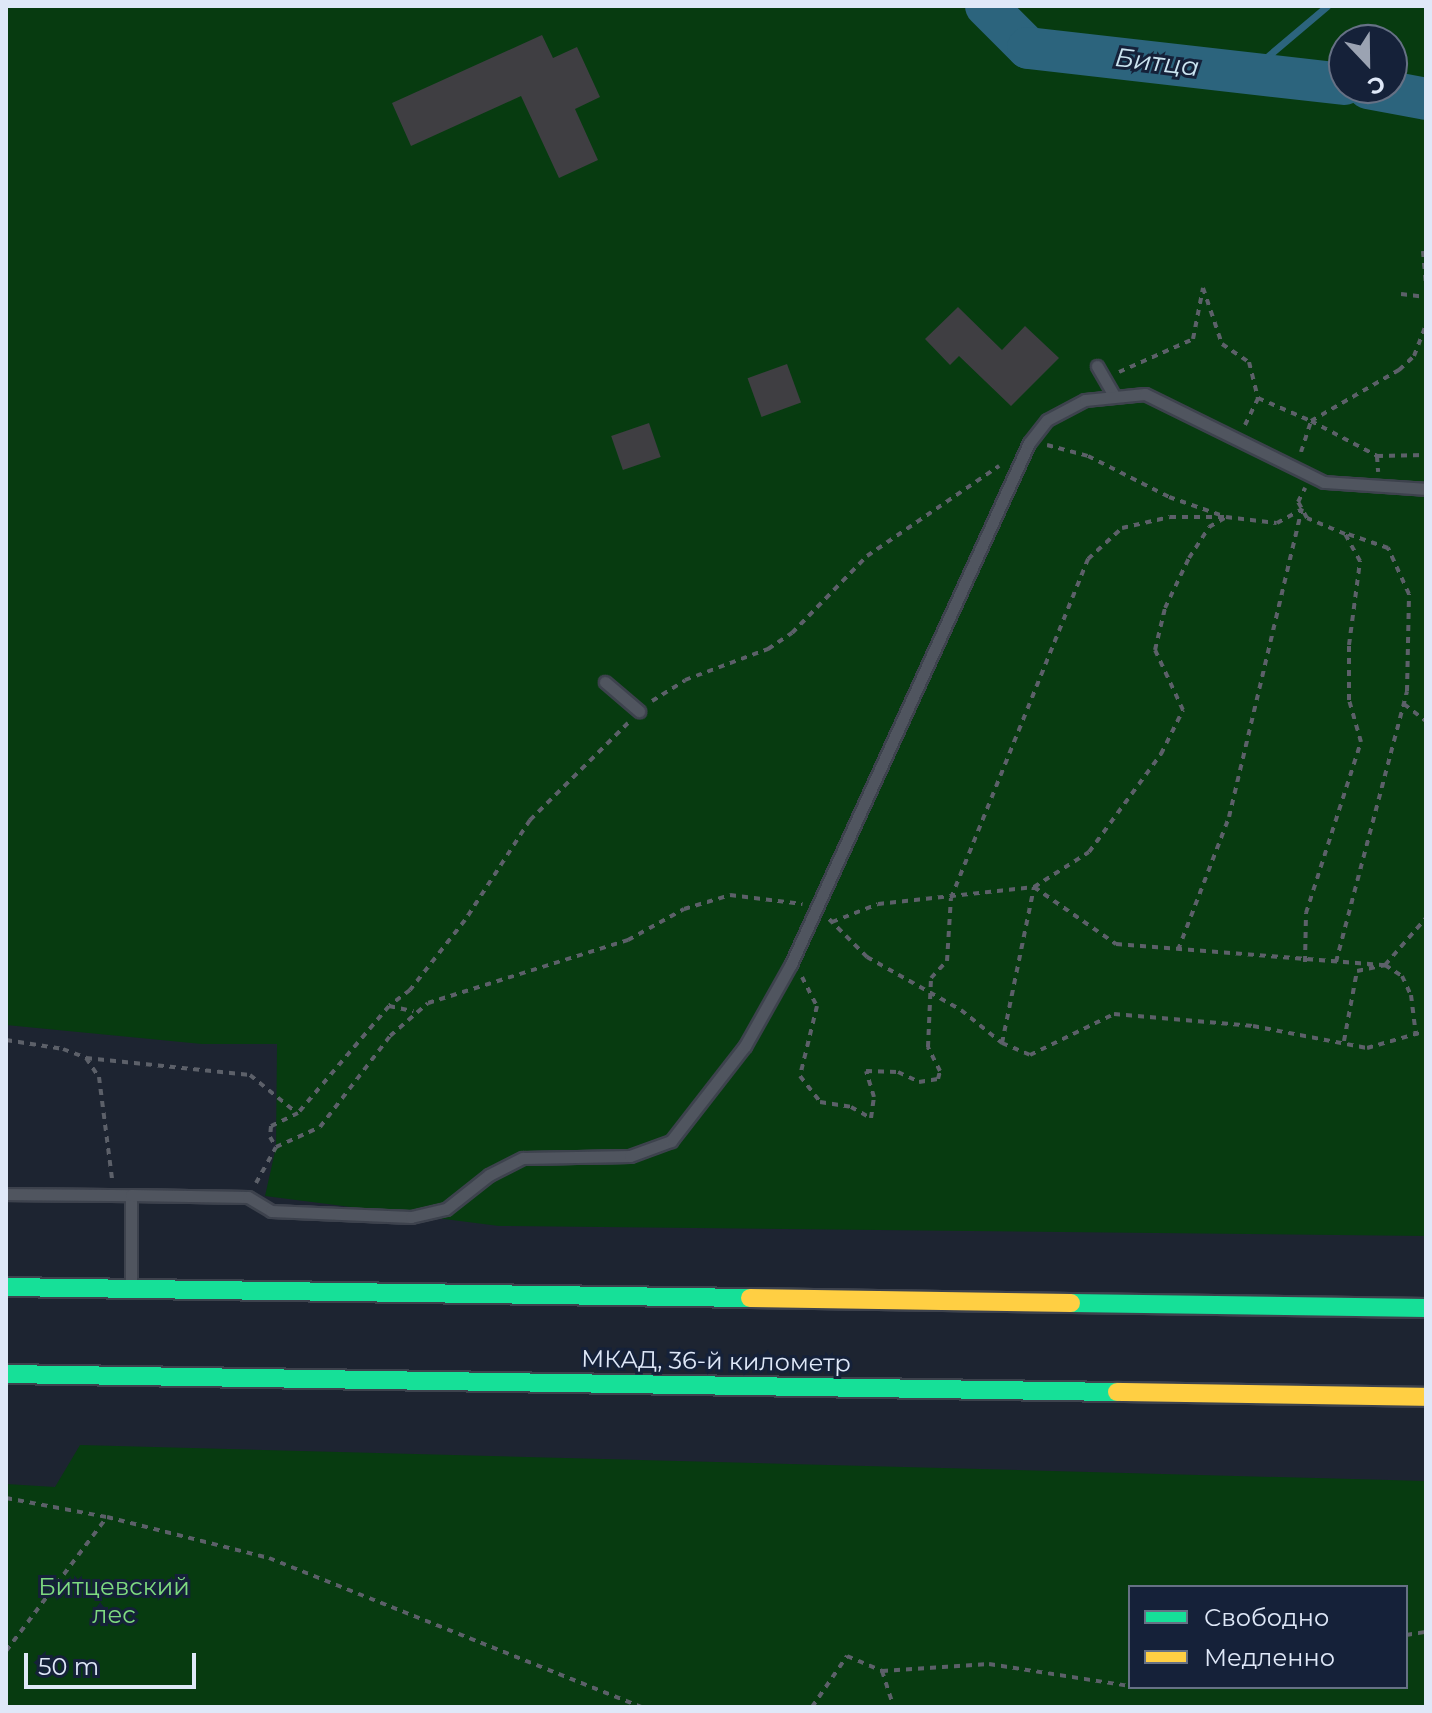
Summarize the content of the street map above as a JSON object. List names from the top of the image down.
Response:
{
  "streets": {
    "highway": ["МКАД, 36-й километр"]
  },
  "water": ["Битца"],
  "parks": ["Битцевский лес"],
  "legend": ["Свободно", "Медленно"],
  "scale_bar": "50 m",
  "north": "bottom"
}
